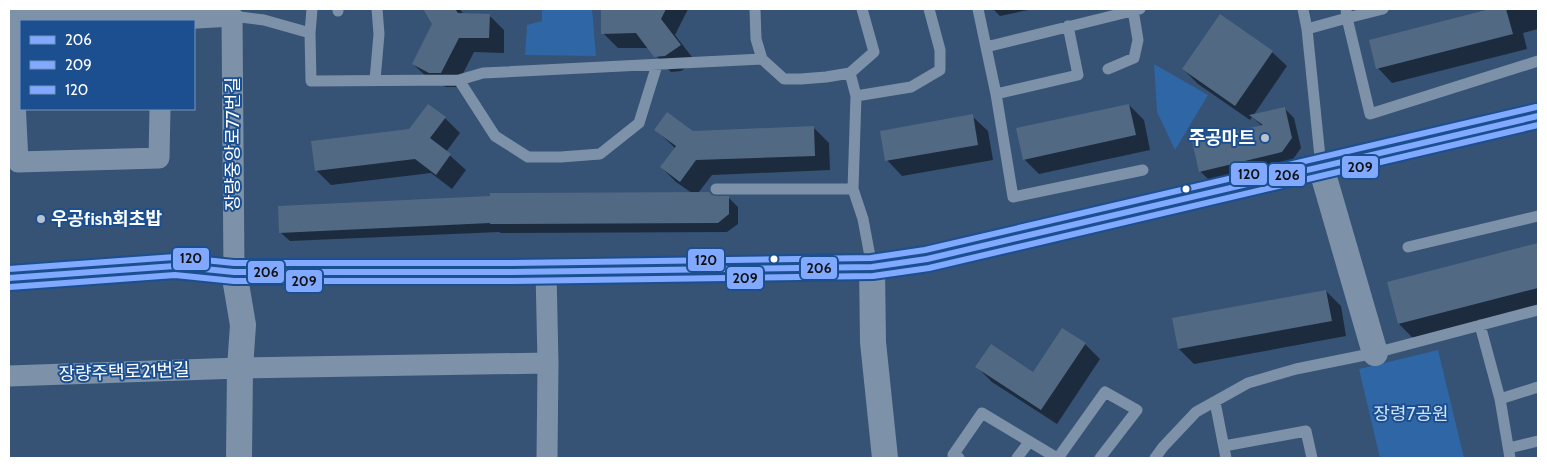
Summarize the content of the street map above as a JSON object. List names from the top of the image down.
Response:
{
  "streets": {
    "street": ["장량중앙로77번길", "장량주택로21번길"]
  },
  "parks": ["장령7공원"],
  "places": ["주공마트", "우공fish회초밥"],
  "lines": ["transit line 120", "transit line 206", "transit line 209"],
  "legend": ["206", "209", "120"]
}
